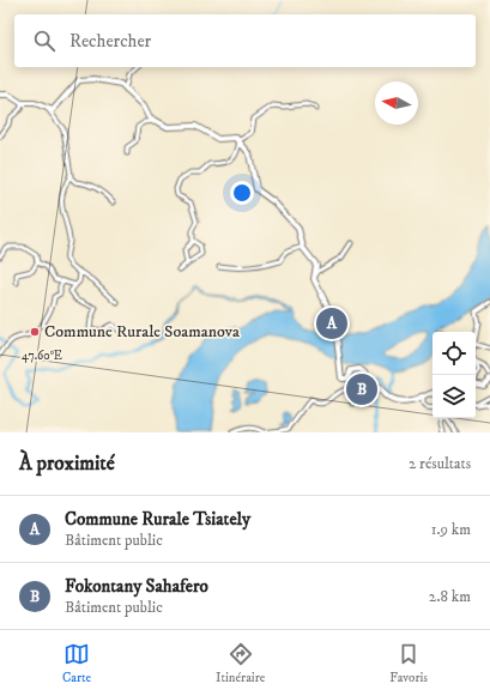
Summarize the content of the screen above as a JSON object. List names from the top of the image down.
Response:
{
  "places": ["Commune Rurale Soamanova"],
  "north": "left",
  "page": {
    "search": "Rechercher",
    "pins": ["A", "B"],
    "heading": ["À proximité", "2 résultats"],
    "list": [
      {
        "mark": "A",
        "name": "Commune Rurale Tsiately",
        "note": "Bâtiment public",
        "value": "1.9 km"
      },
      {
        "mark": "B",
        "name": "Fokontany Sahafero",
        "note": "Bâtiment public",
        "value": "2.8 km"
      }
    ],
    "nav": ["Carte", "Itinéraire", "Favoris"]
  },
  "coordinates": ["47.60°E"]
}
